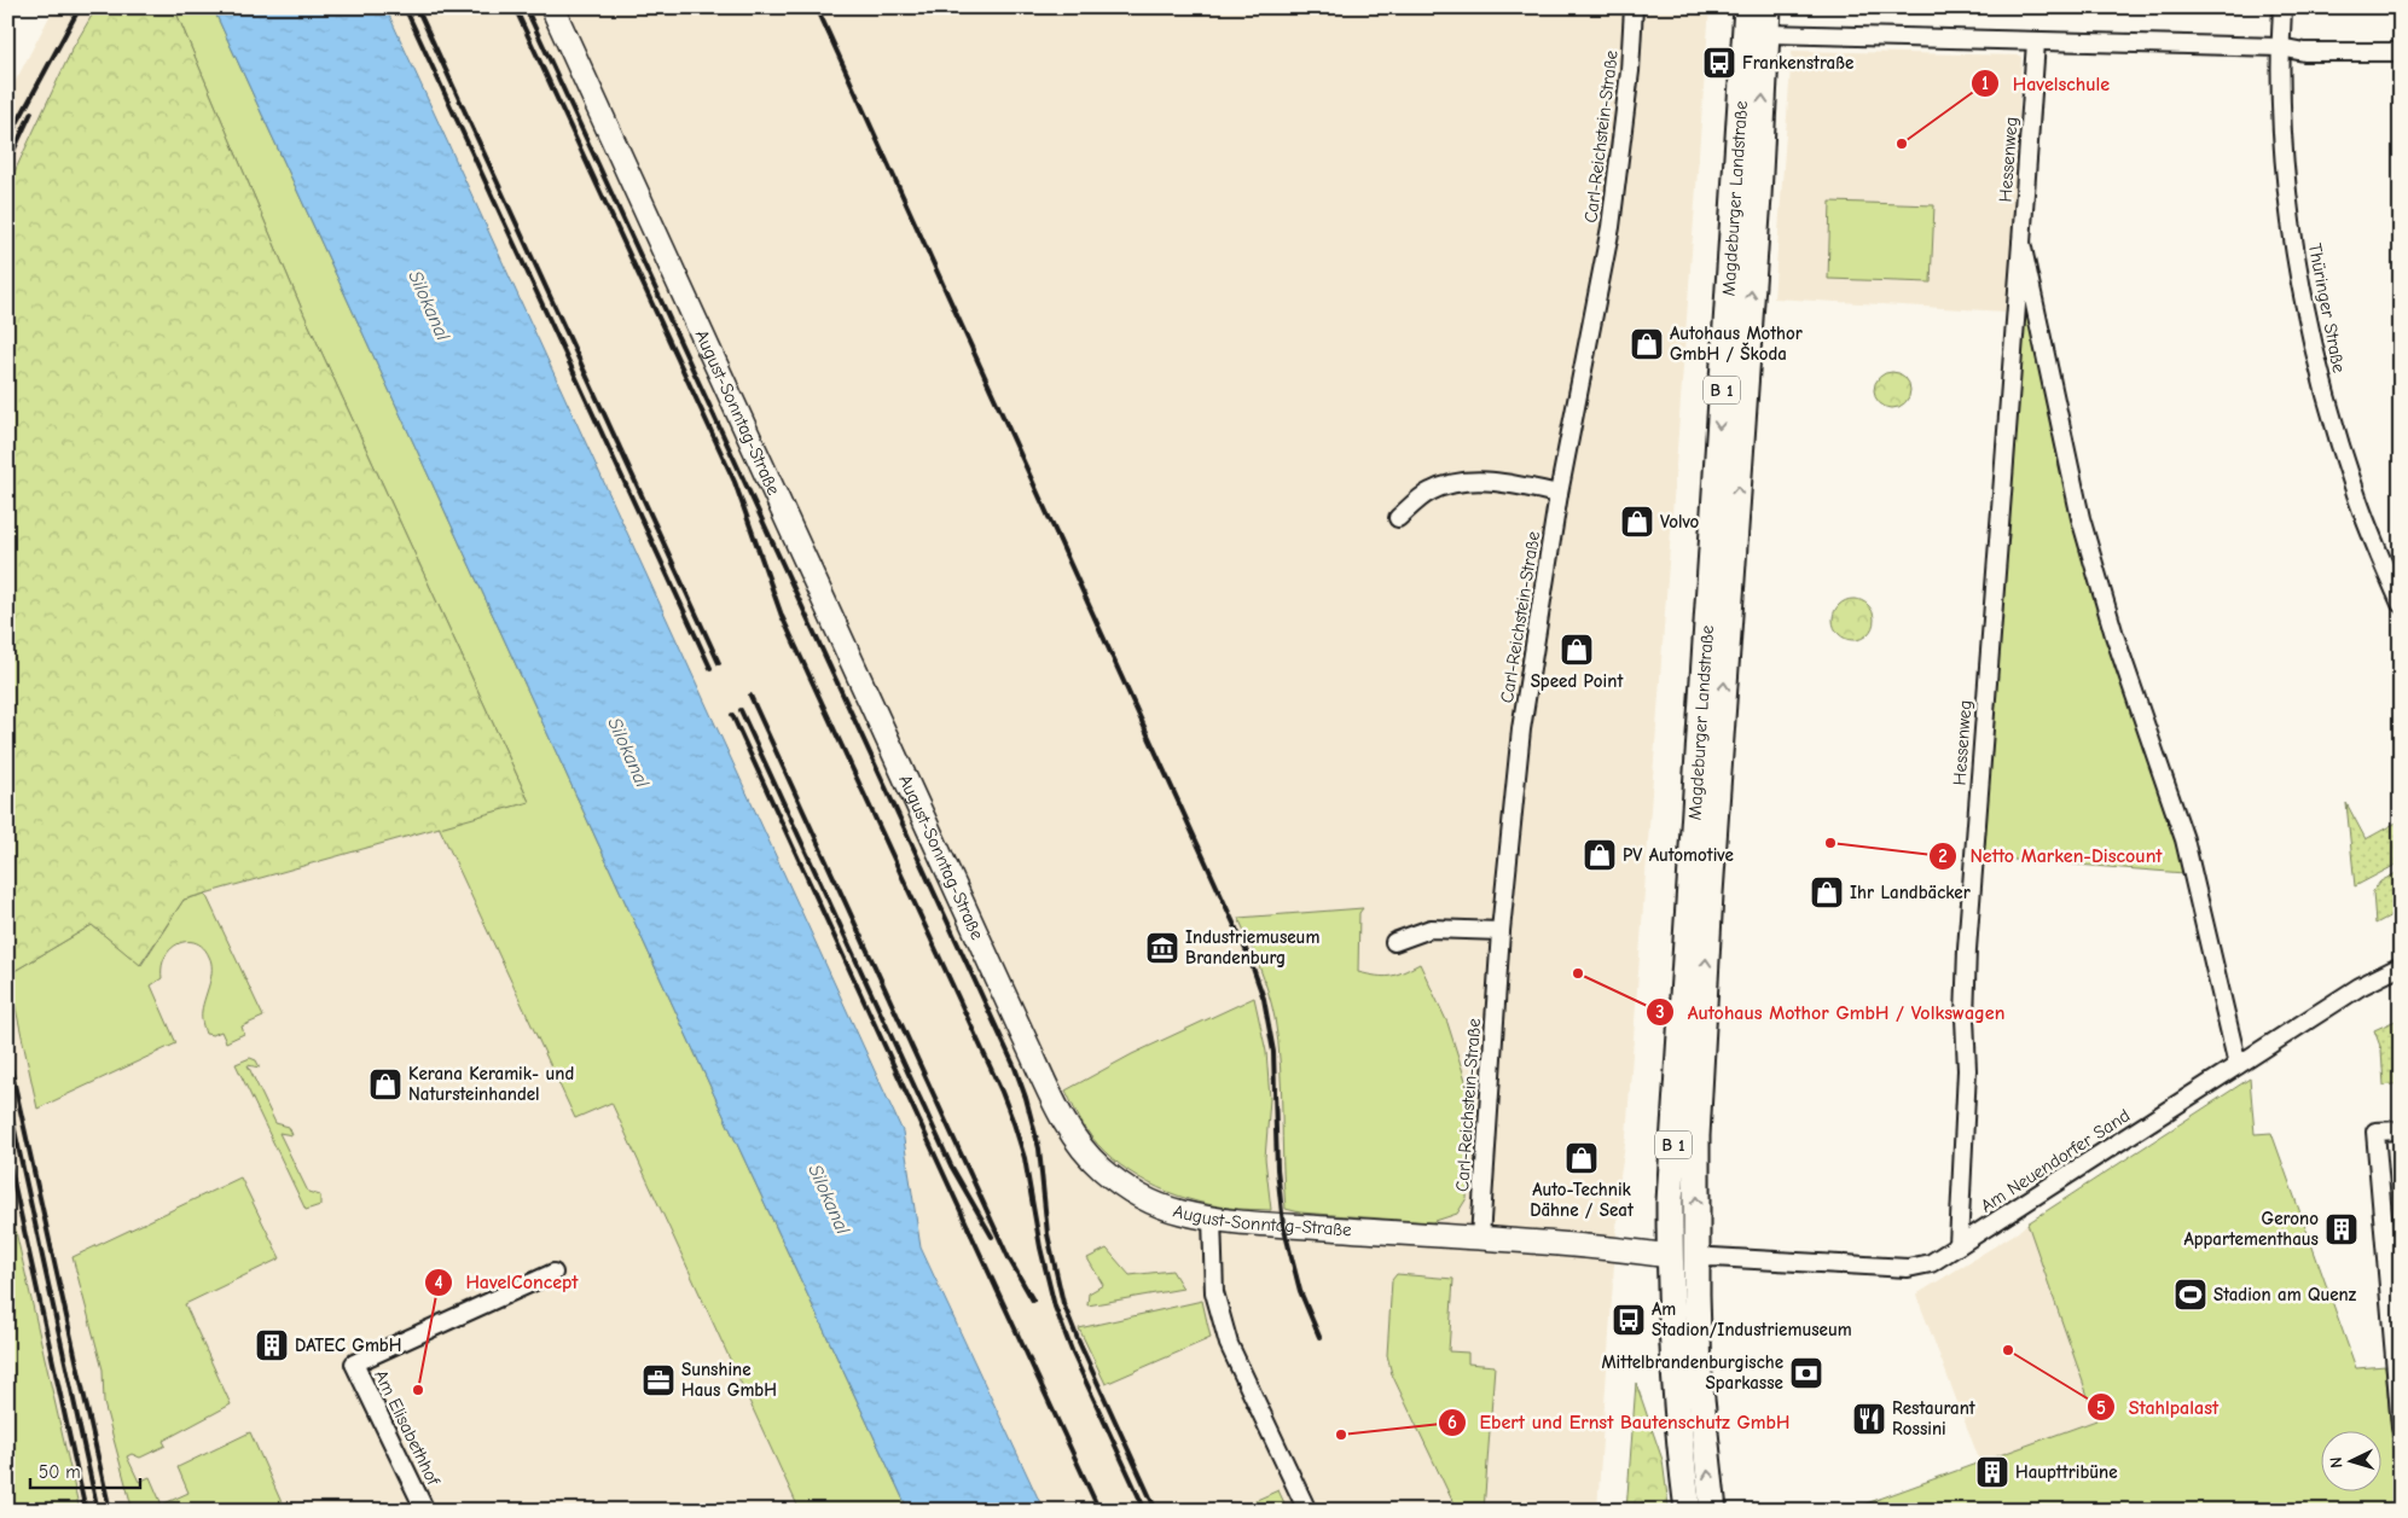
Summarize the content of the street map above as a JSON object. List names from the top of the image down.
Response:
{
  "streets": {
    "main road": ["Magdeburger Landstraße", "B 1"],
    "street": [
      "Carl-Reichstein-Straße",
      "Hessenweg",
      "Thüringer Straße",
      "August-Sonntag-Straße",
      "Am Neuendorfer Sand",
      "Am Elisabethhof"
    ]
  },
  "crossings": [
    ["Carl-Reichstein-Straße", "August-Sonntag-Straße"],
    ["Hessenweg", "Am Neuendorfer Sand"],
    ["Magdeburger Landstraße", "August-Sonntag-Straße"],
    ["Magdeburger Landstraße", "Am Neuendorfer Sand"]
  ],
  "water": ["Silokanal"],
  "places": {
    "bus stop": ["Frankenstraße", "Am Stadion/Industriemuseum"],
    "other": [
      "Havelschule",
      "Netto Marken-Discount",
      "Autohaus Mothor GmbH / Volkswagen",
      "Stahlpalast",
      "HavelConcept",
      "Ebert und Ernst Bautenschutz GmbH"
    ],
    "shop": [
      "Autohaus Mothor GmbH / Škoda",
      "Volvo",
      "Speed Point",
      "PV Automotive",
      "Ihr Landbäcker",
      "Kerana Keramik- und Natursteinhandel",
      "Auto-Technik Dähne / Seat"
    ],
    "museum": ["Industriemuseum Brandenburg"],
    "building": ["Gerono Appartementhaus", "DATEC GmbH", "Haupttribüne"],
    "sports": ["Stadion am Quenz"],
    "bank": ["Mittelbrandenburgische Sparkasse"],
    "office": ["Sunshine Haus GmbH"],
    "restaurant": ["Restaurant Rossini"]
  },
  "scale_bar": "50 m",
  "north": "left"
}
